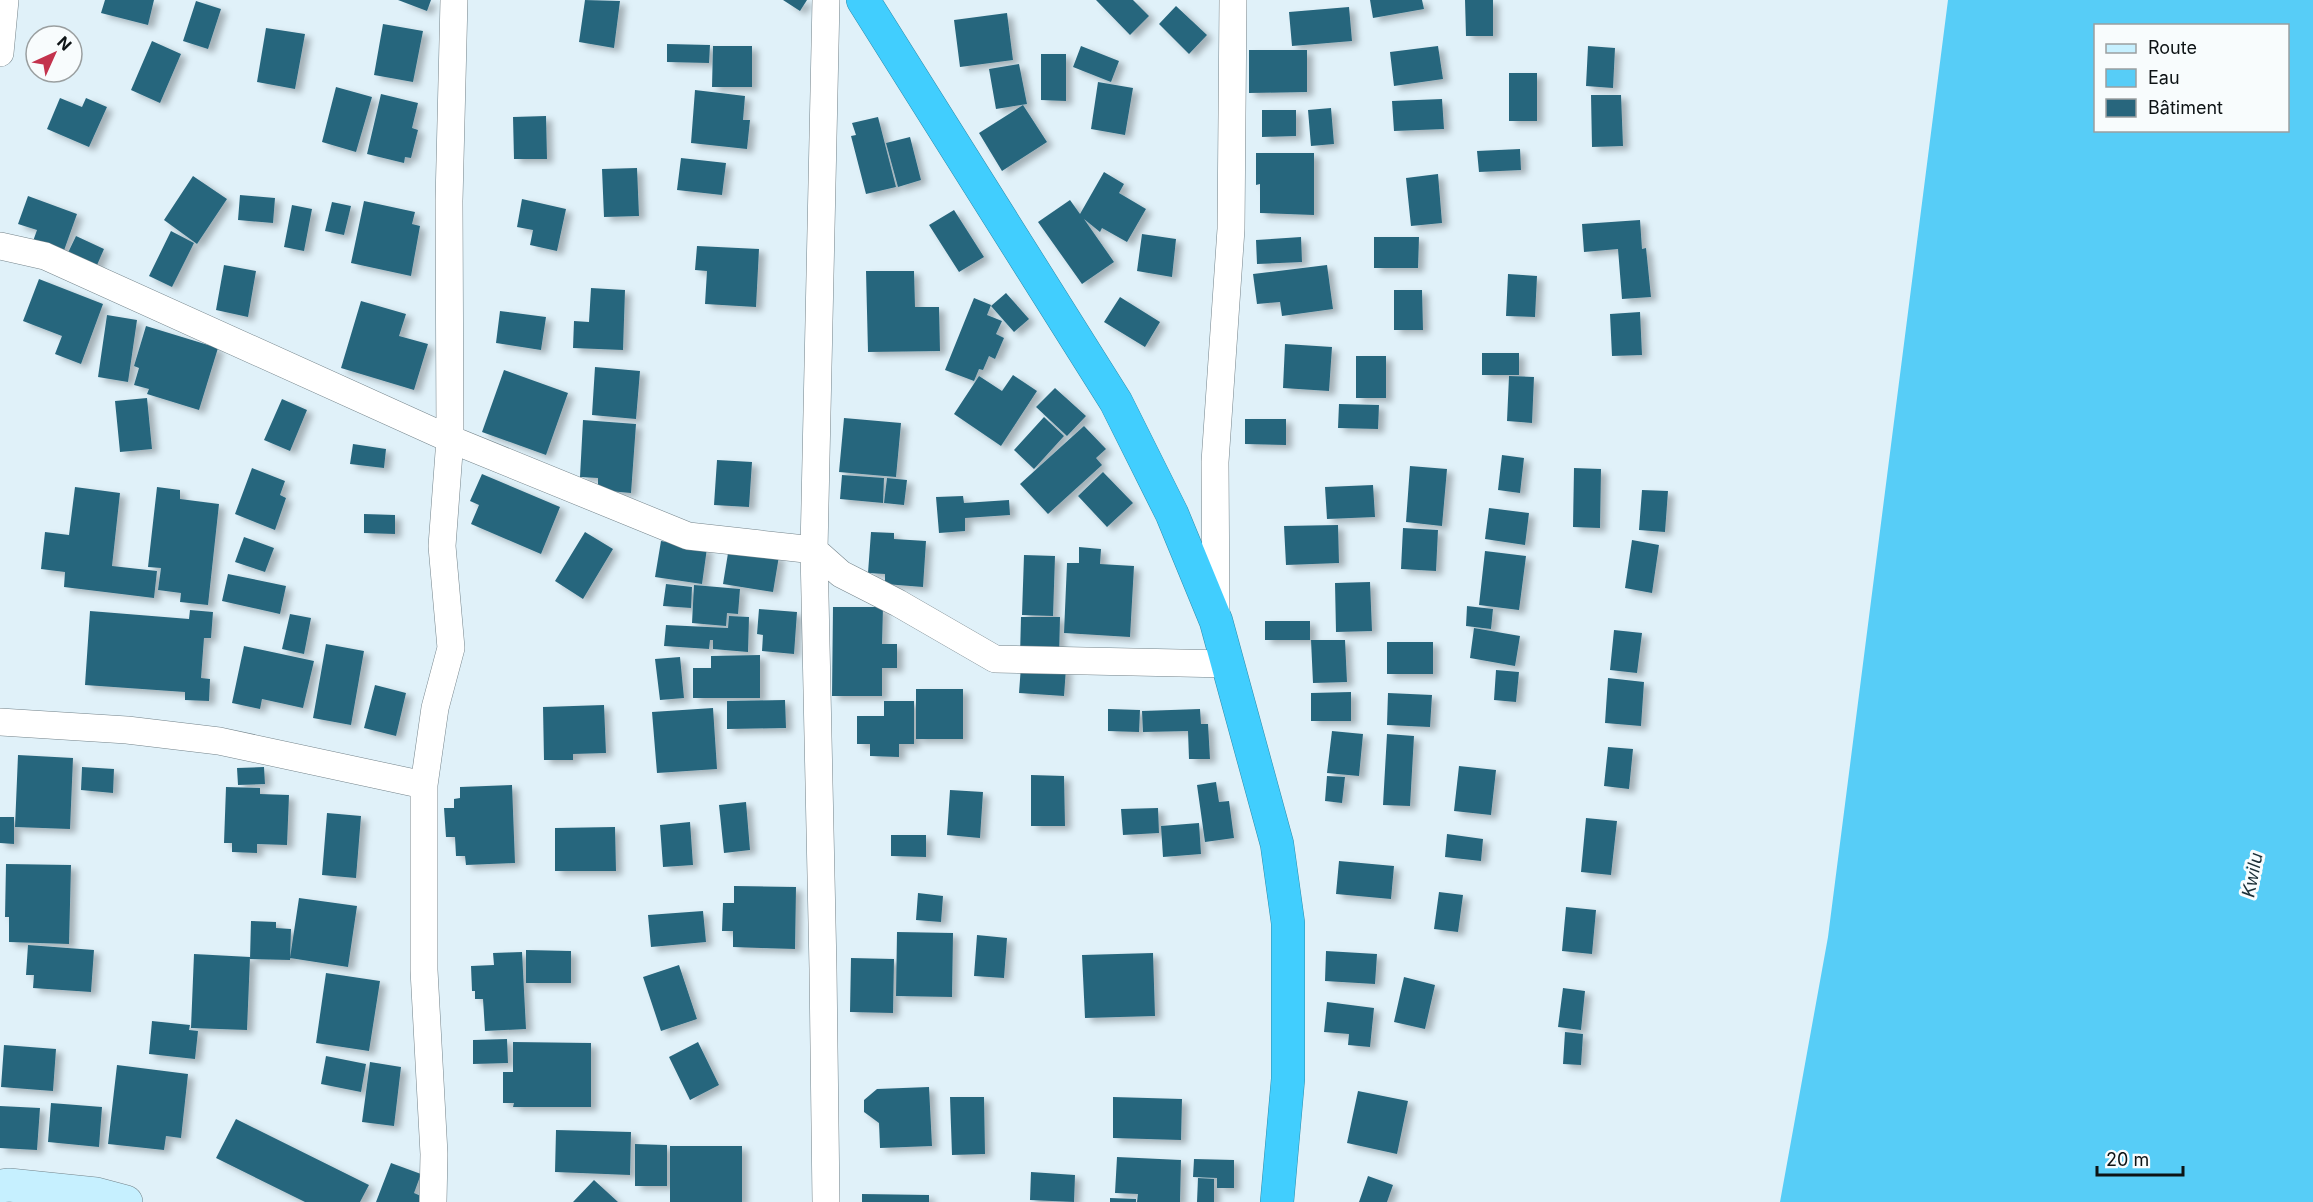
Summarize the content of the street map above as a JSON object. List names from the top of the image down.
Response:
{
  "water": ["Kwilu"],
  "legend": ["Route", "Eau", "Bâtiment"],
  "scale_bar": "20 m",
  "north": "top right"
}
